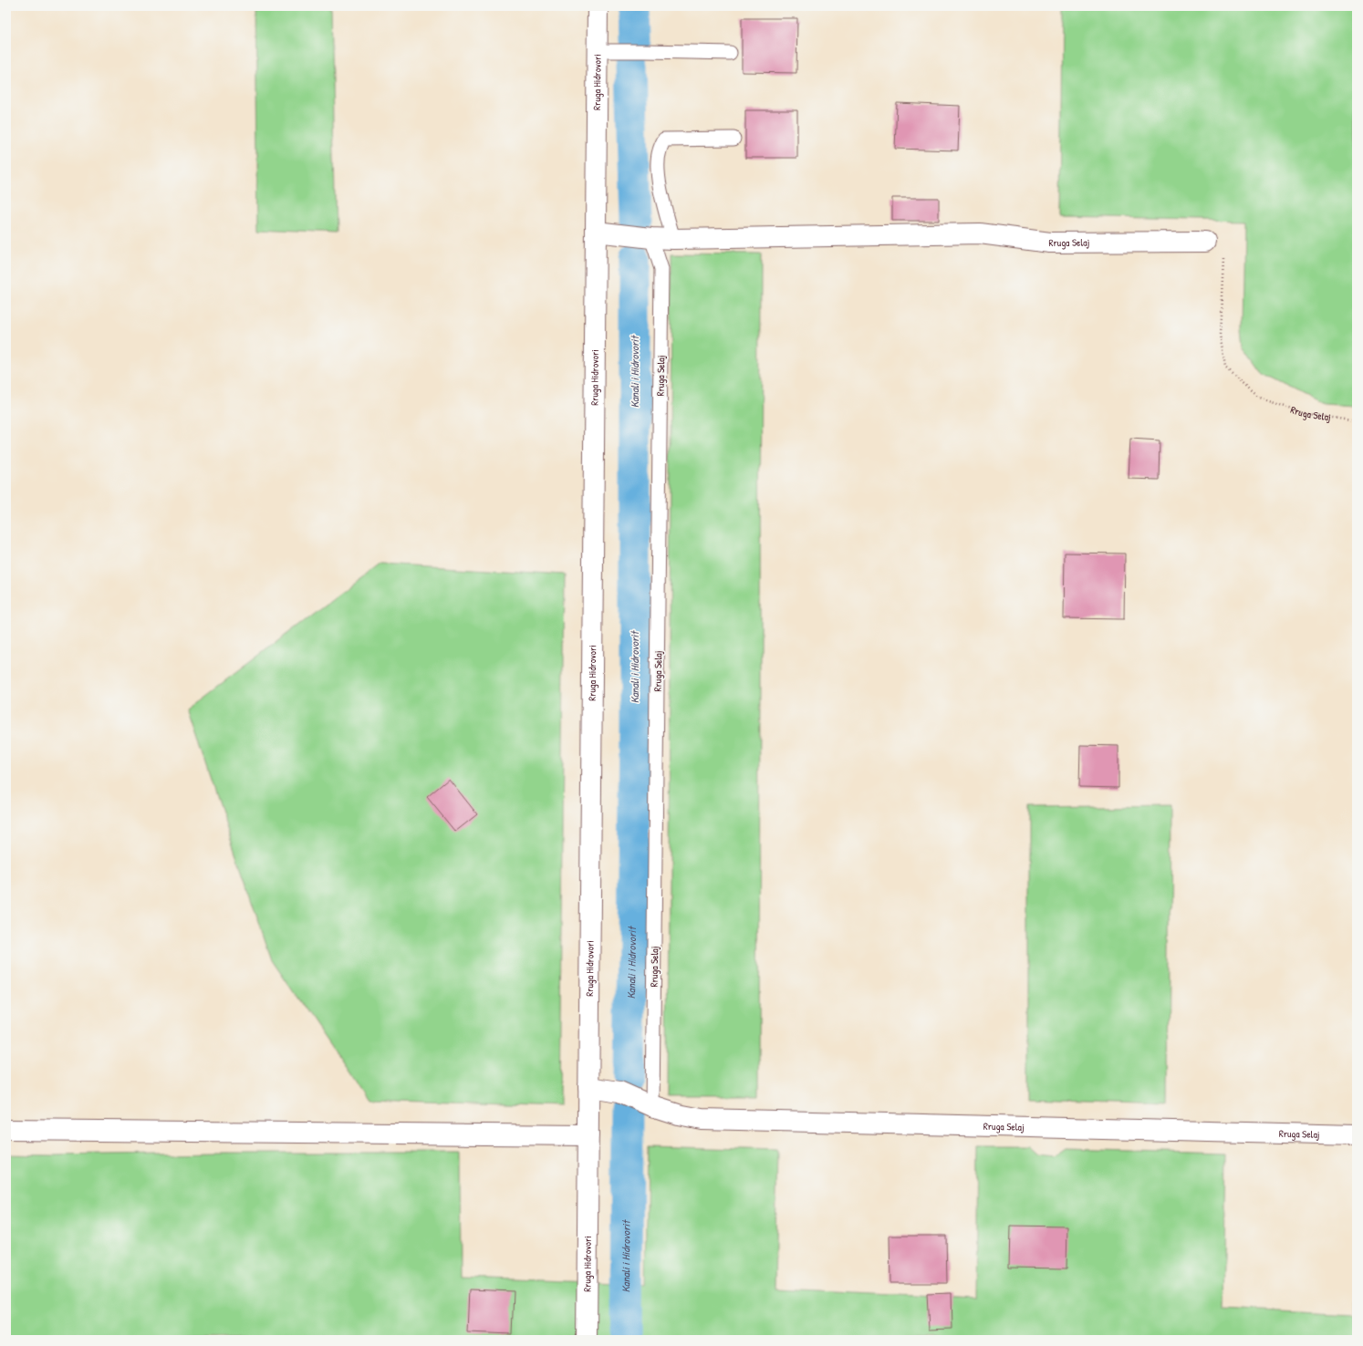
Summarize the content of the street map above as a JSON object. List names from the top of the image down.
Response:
{
  "streets": {
    "street": ["Rruga Hidrovori", "Rruga Selaj"]
  },
  "crossings": [
    ["Rruga Hidrovori", "Rruga Selaj"]
  ],
  "water": ["Kanali i Hidrovorit"]
}
